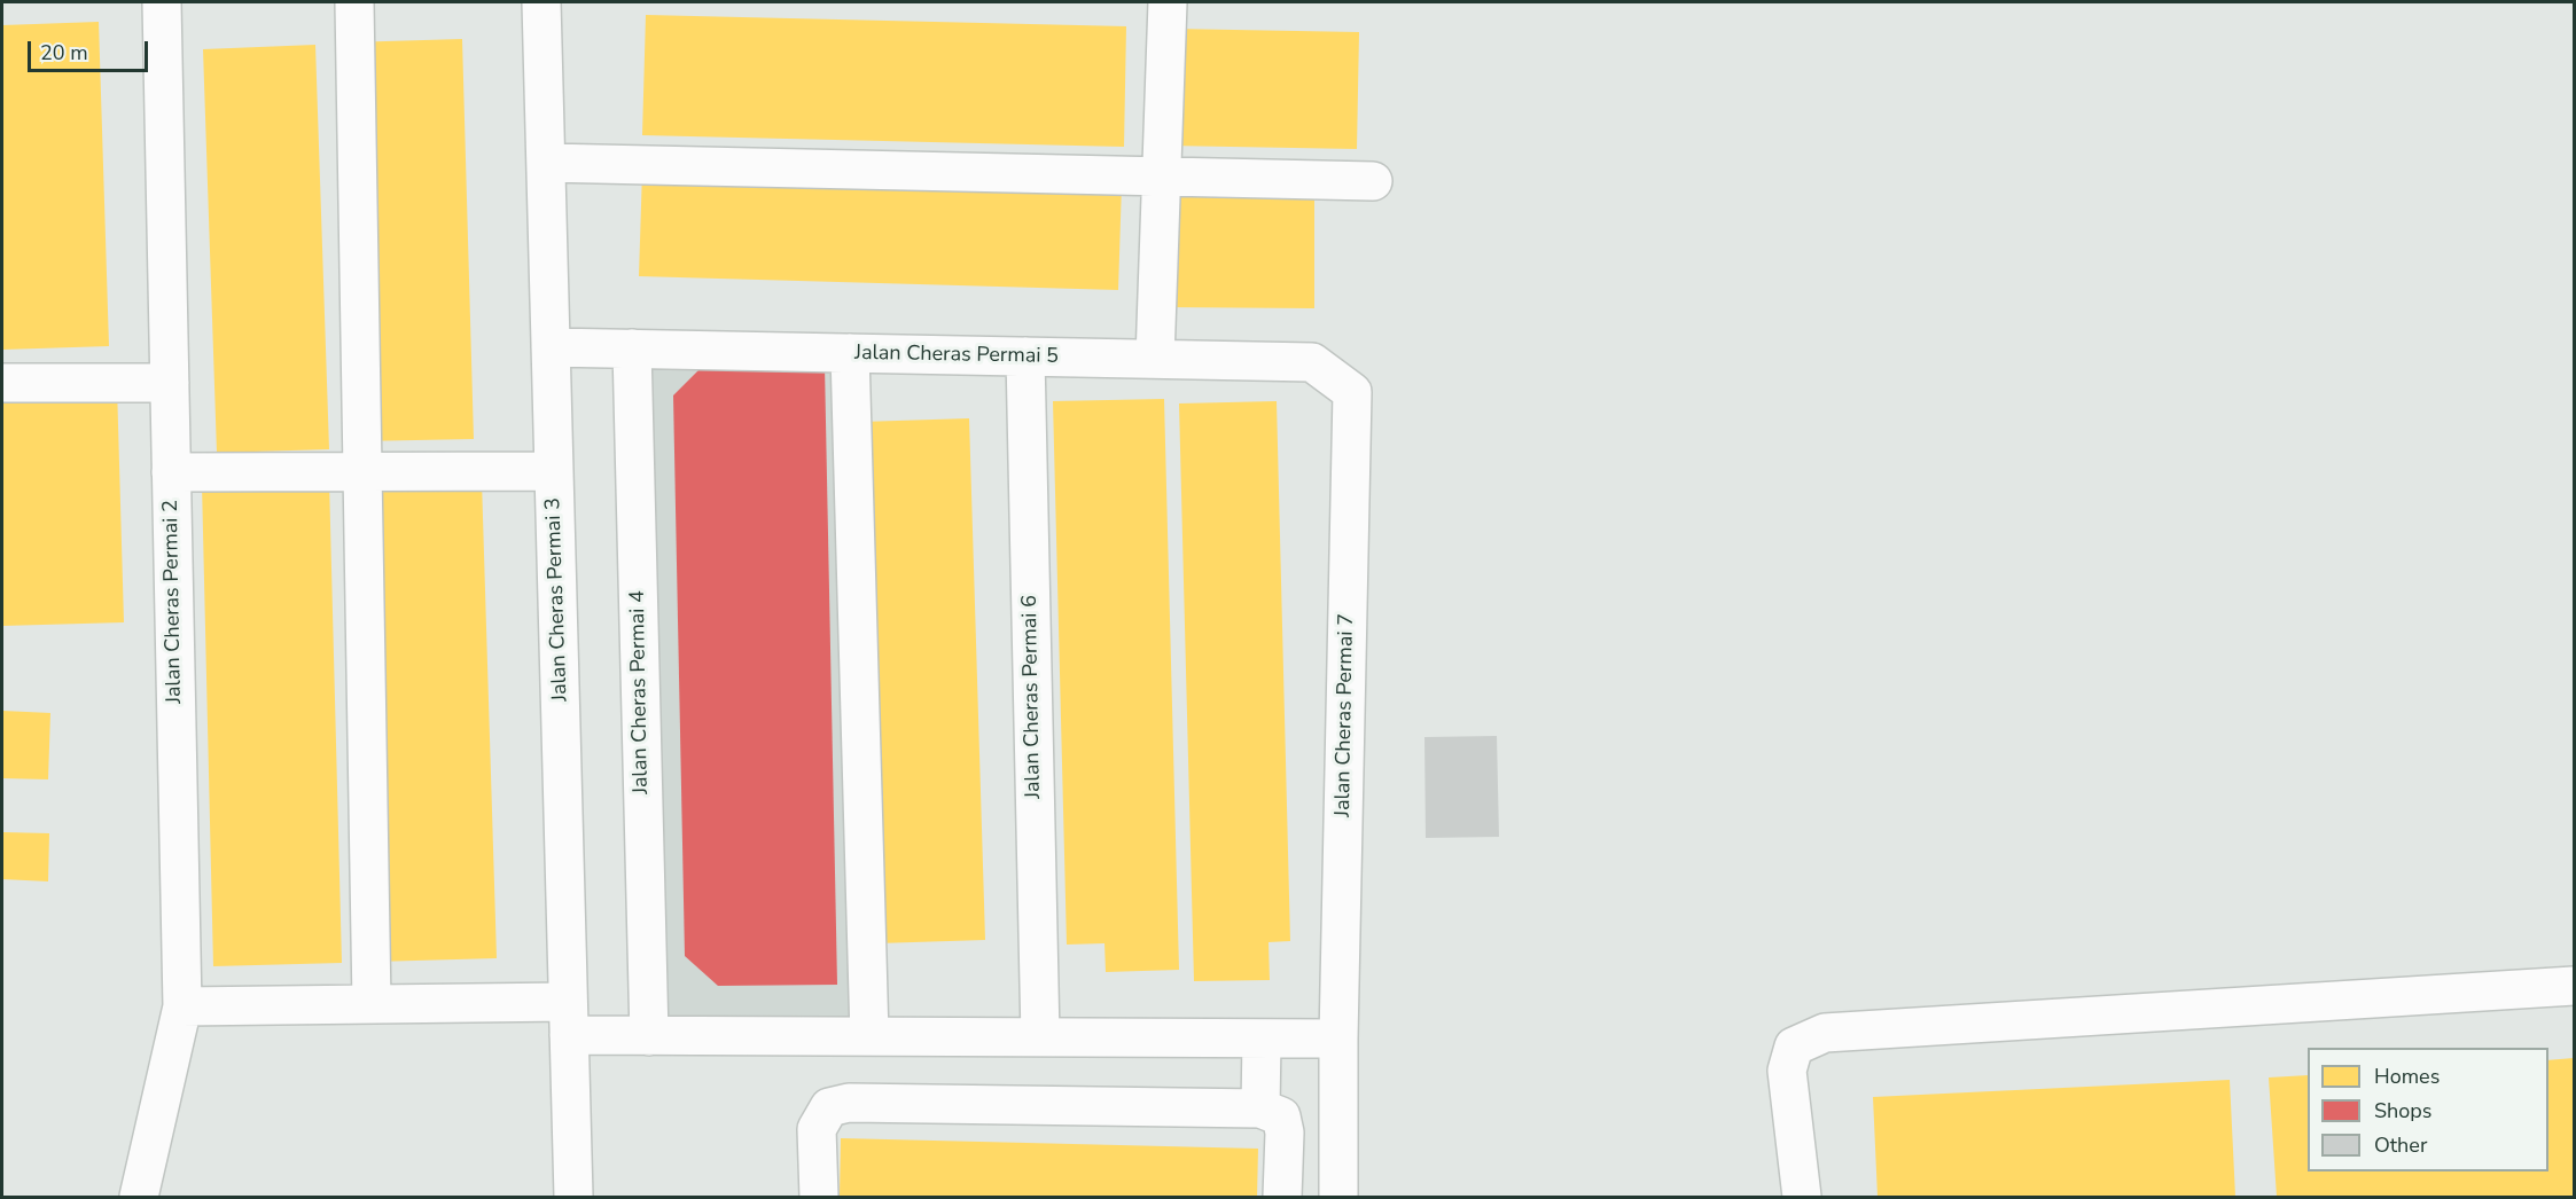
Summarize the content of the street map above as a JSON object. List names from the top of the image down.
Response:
{
  "streets": {
    "street": [
      "Jalan Cheras Permai 5",
      "Jalan Cheras Permai 3",
      "Jalan Cheras Permai 2",
      "Jalan Cheras Permai 4",
      "Jalan Cheras Permai 6",
      "Jalan Cheras Permai 7"
    ]
  },
  "crossings": [
    ["Jalan Cheras Permai 5", "Jalan Cheras Permai 3"],
    ["Jalan Cheras Permai 5", "Jalan Cheras Permai 4"],
    ["Jalan Cheras Permai 5", "Jalan Cheras Permai 6"],
    ["Jalan Cheras Permai 5", "Jalan Cheras Permai 7"]
  ],
  "legend": ["Homes", "Shops", "Other"],
  "scale_bar": "20 m"
}
